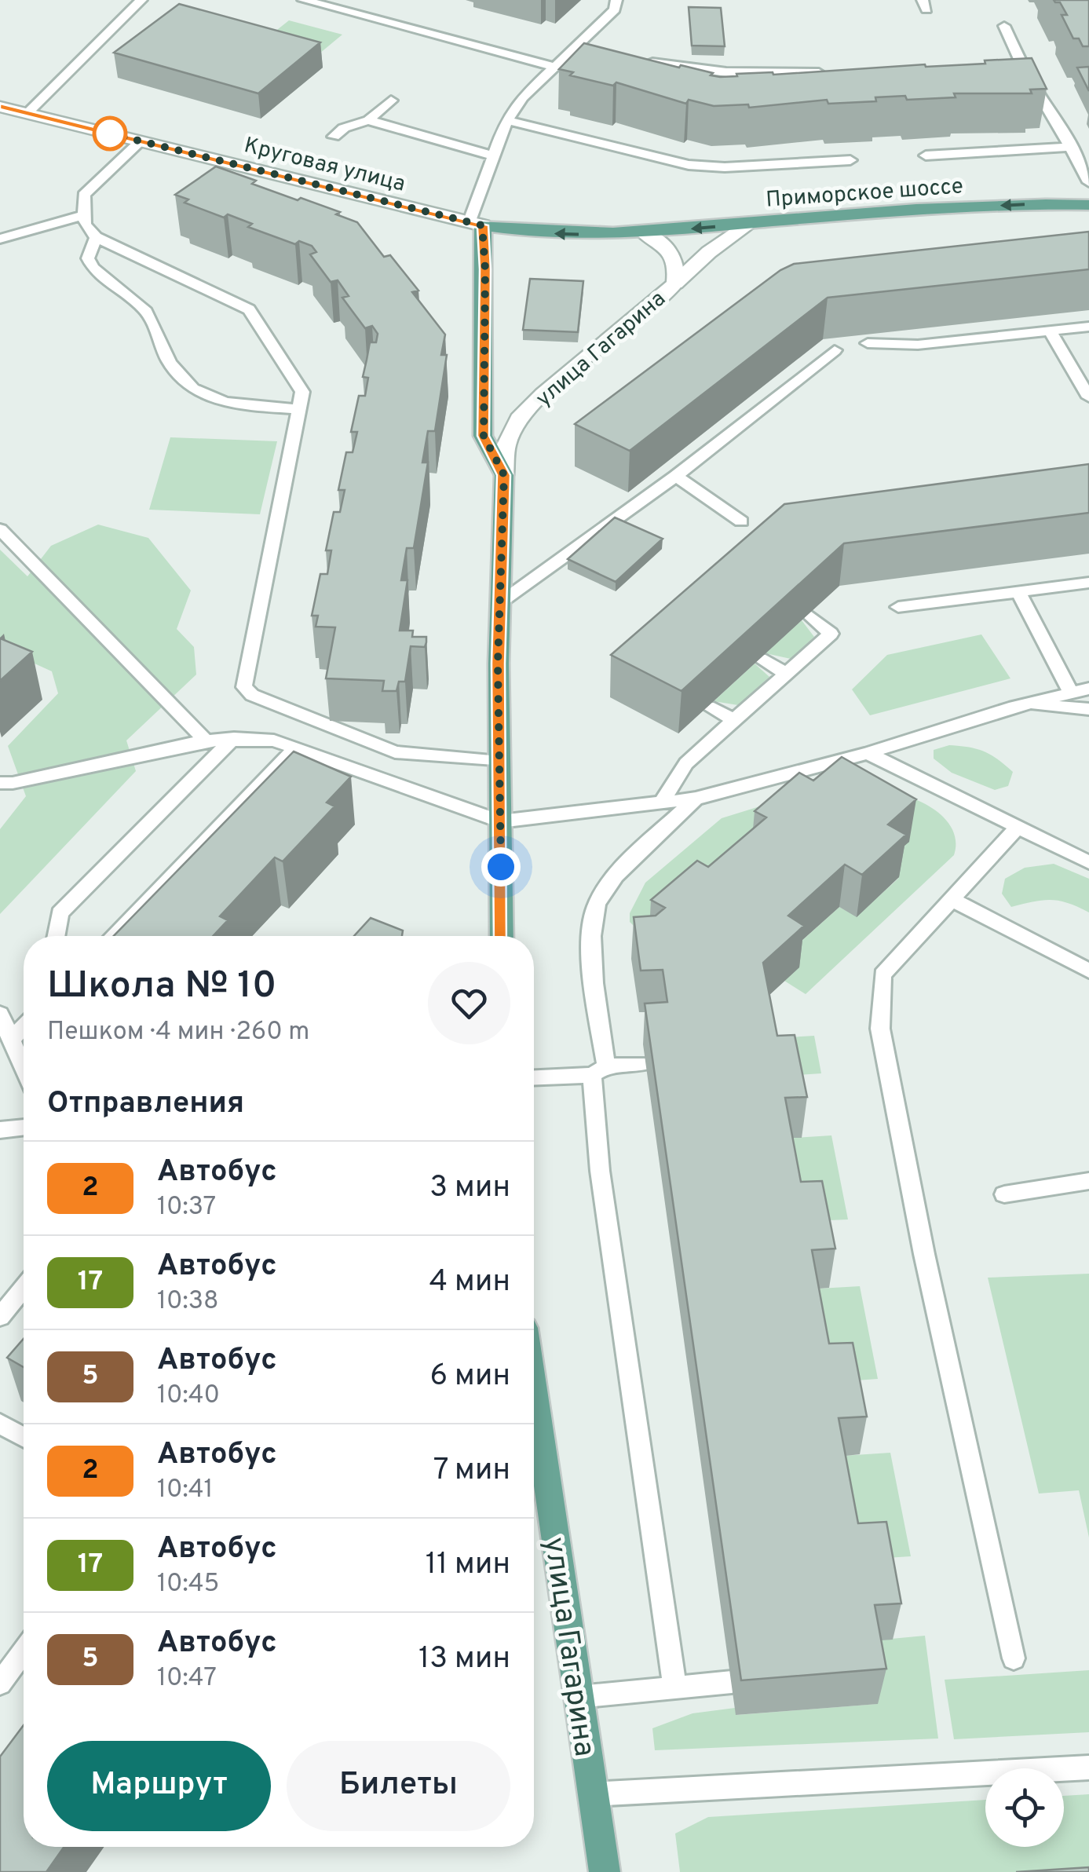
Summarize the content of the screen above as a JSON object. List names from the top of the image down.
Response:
{
  "streets": {
    "main road": ["Круговая улица", "Приморское шоссе", "улица Гагарина"]
  },
  "crossings": [
    ["Круговая улица", "Приморское шоссе"],
    ["Круговая улица", "улица Гагарина"],
    ["Приморское шоссе", "улица Гагарина"]
  ],
  "one_way": ["Приморское шоссе"],
  "lines": ["bus line 2"],
  "page": {
    "heading": [
      ["Школа № 10", "Пешком · 4 мин · 260 m"],
      "Отправления"
    ],
    "list": [
      {
        "mark": "2",
        "name": "Автобус",
        "note": "10:37",
        "value": "3 мин"
      },
      {
        "mark": "17",
        "name": "Автобус",
        "note": "10:38",
        "value": "4 мин"
      },
      {
        "mark": "5",
        "name": "Автобус",
        "note": "10:40",
        "value": "6 мин"
      },
      {
        "mark": "2",
        "name": "Автобус",
        "note": "10:41",
        "value": "7 мин"
      },
      {
        "mark": "17",
        "name": "Автобус",
        "note": "10:45",
        "value": "11 мин"
      },
      {
        "mark": "5",
        "name": "Автобус",
        "note": "10:47",
        "value": "13 мин"
      }
    ],
    "buttons": ["Маршрут", "Билеты"]
  }
}
